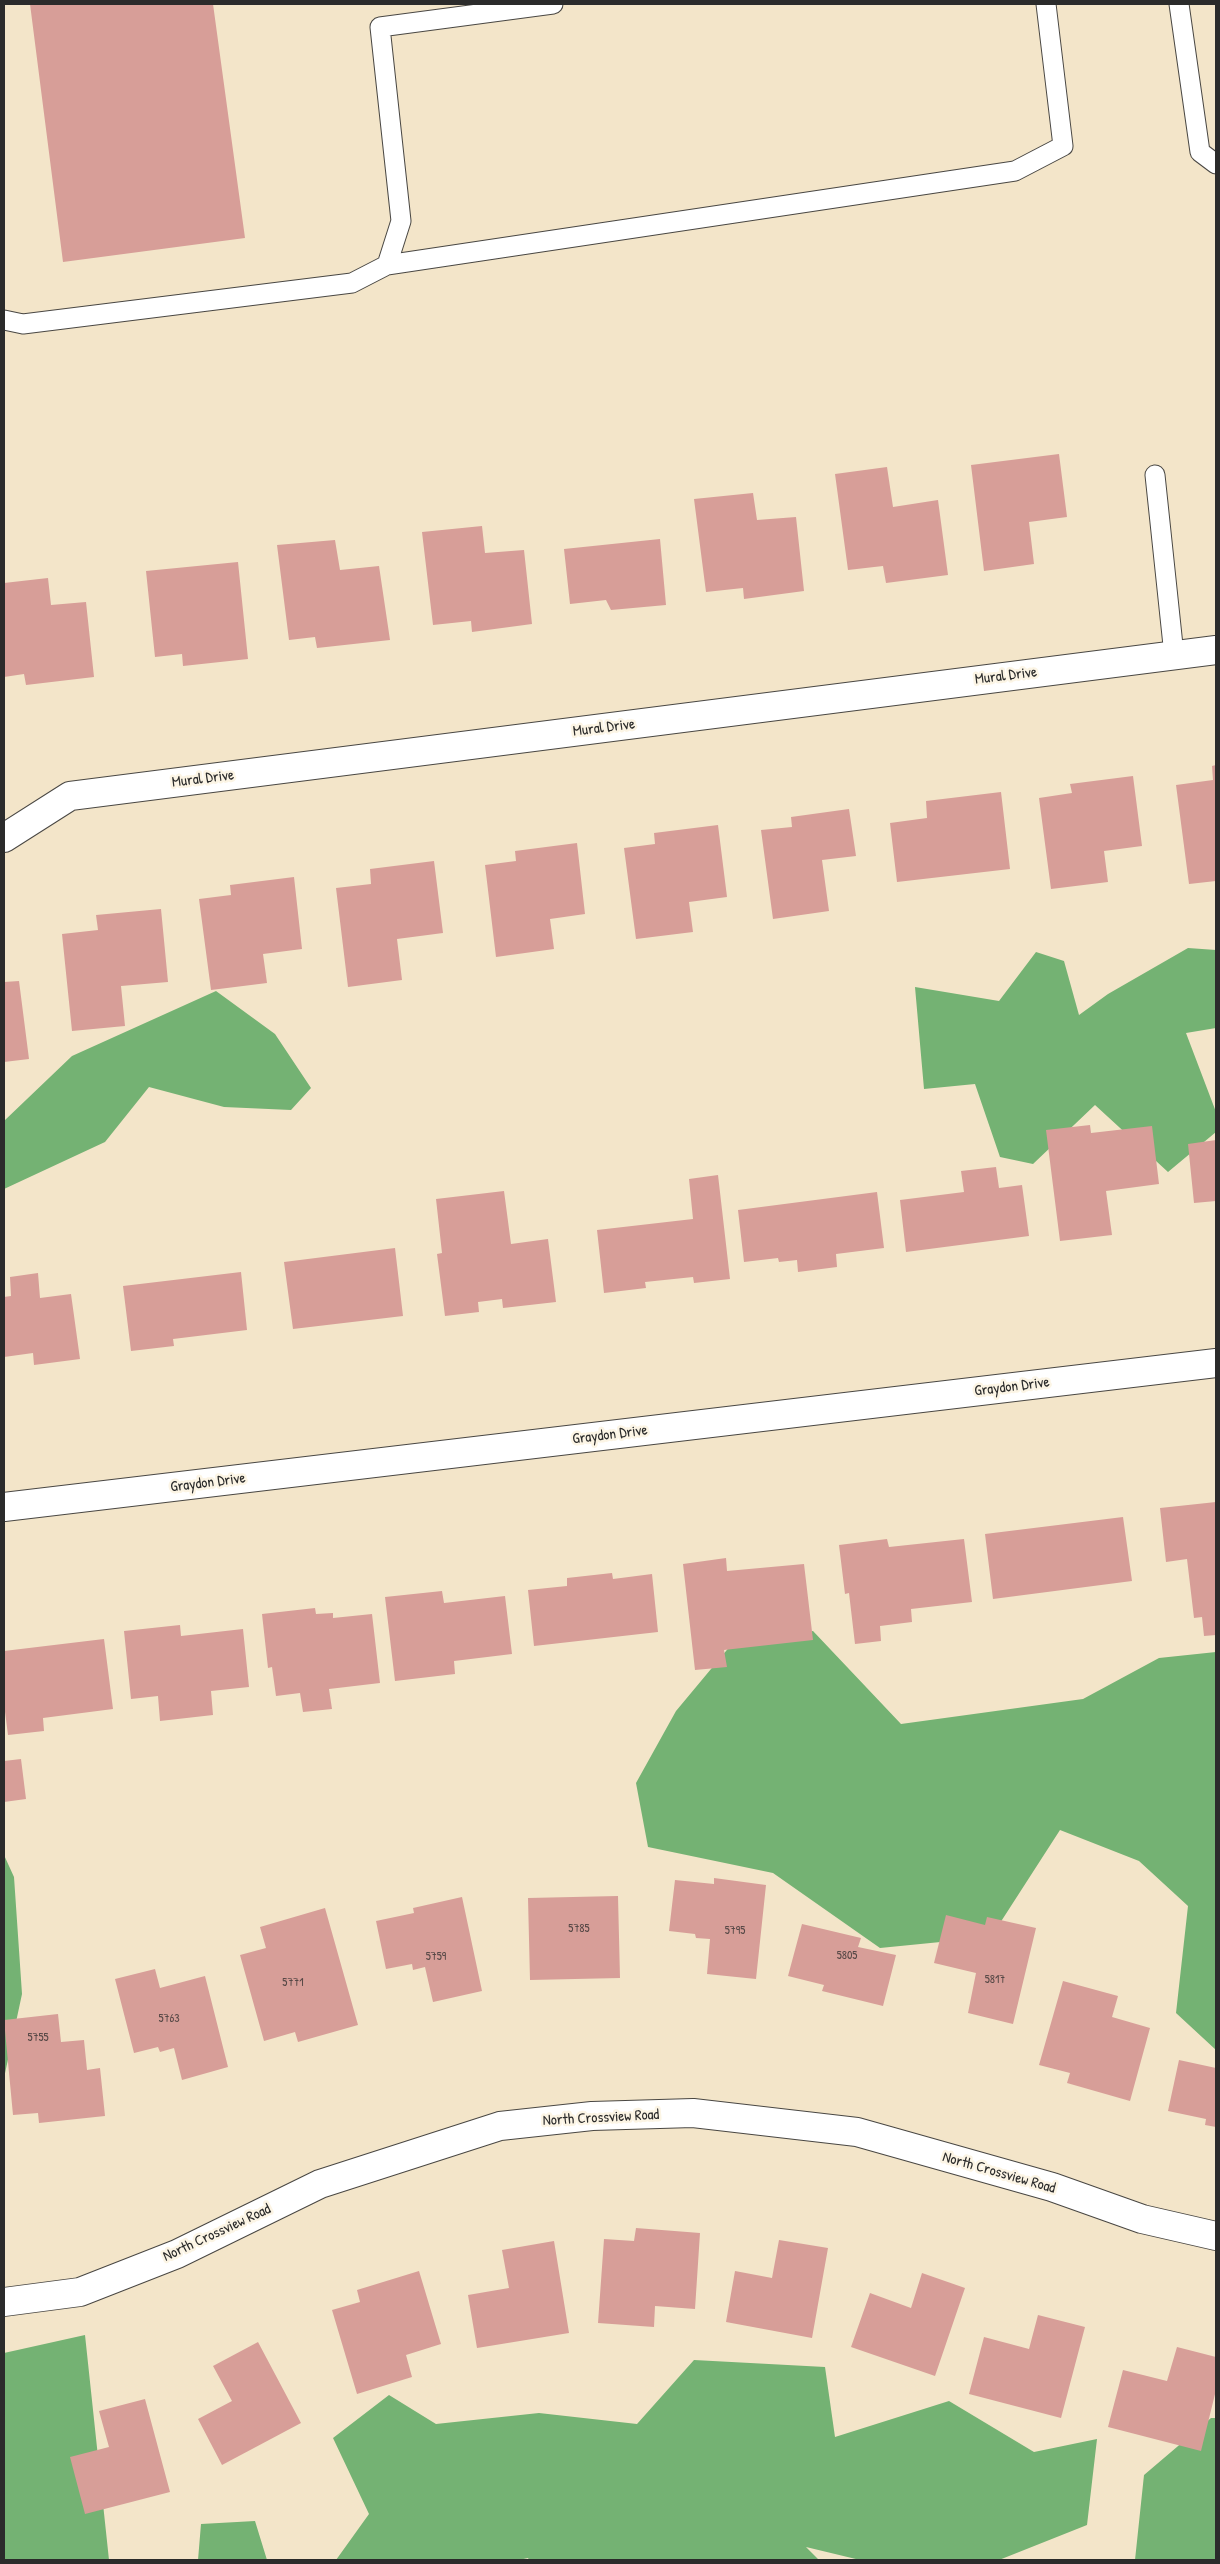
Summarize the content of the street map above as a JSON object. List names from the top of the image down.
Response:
{
  "streets": {
    "street": ["Mural Drive", "Graydon Drive", "North Crossview Road"]
  },
  "house_numbers": [
    "5785",
    "5795",
    "5805",
    "5759",
    "5817",
    "5771",
    "5763",
    "5755"
  ]
}
